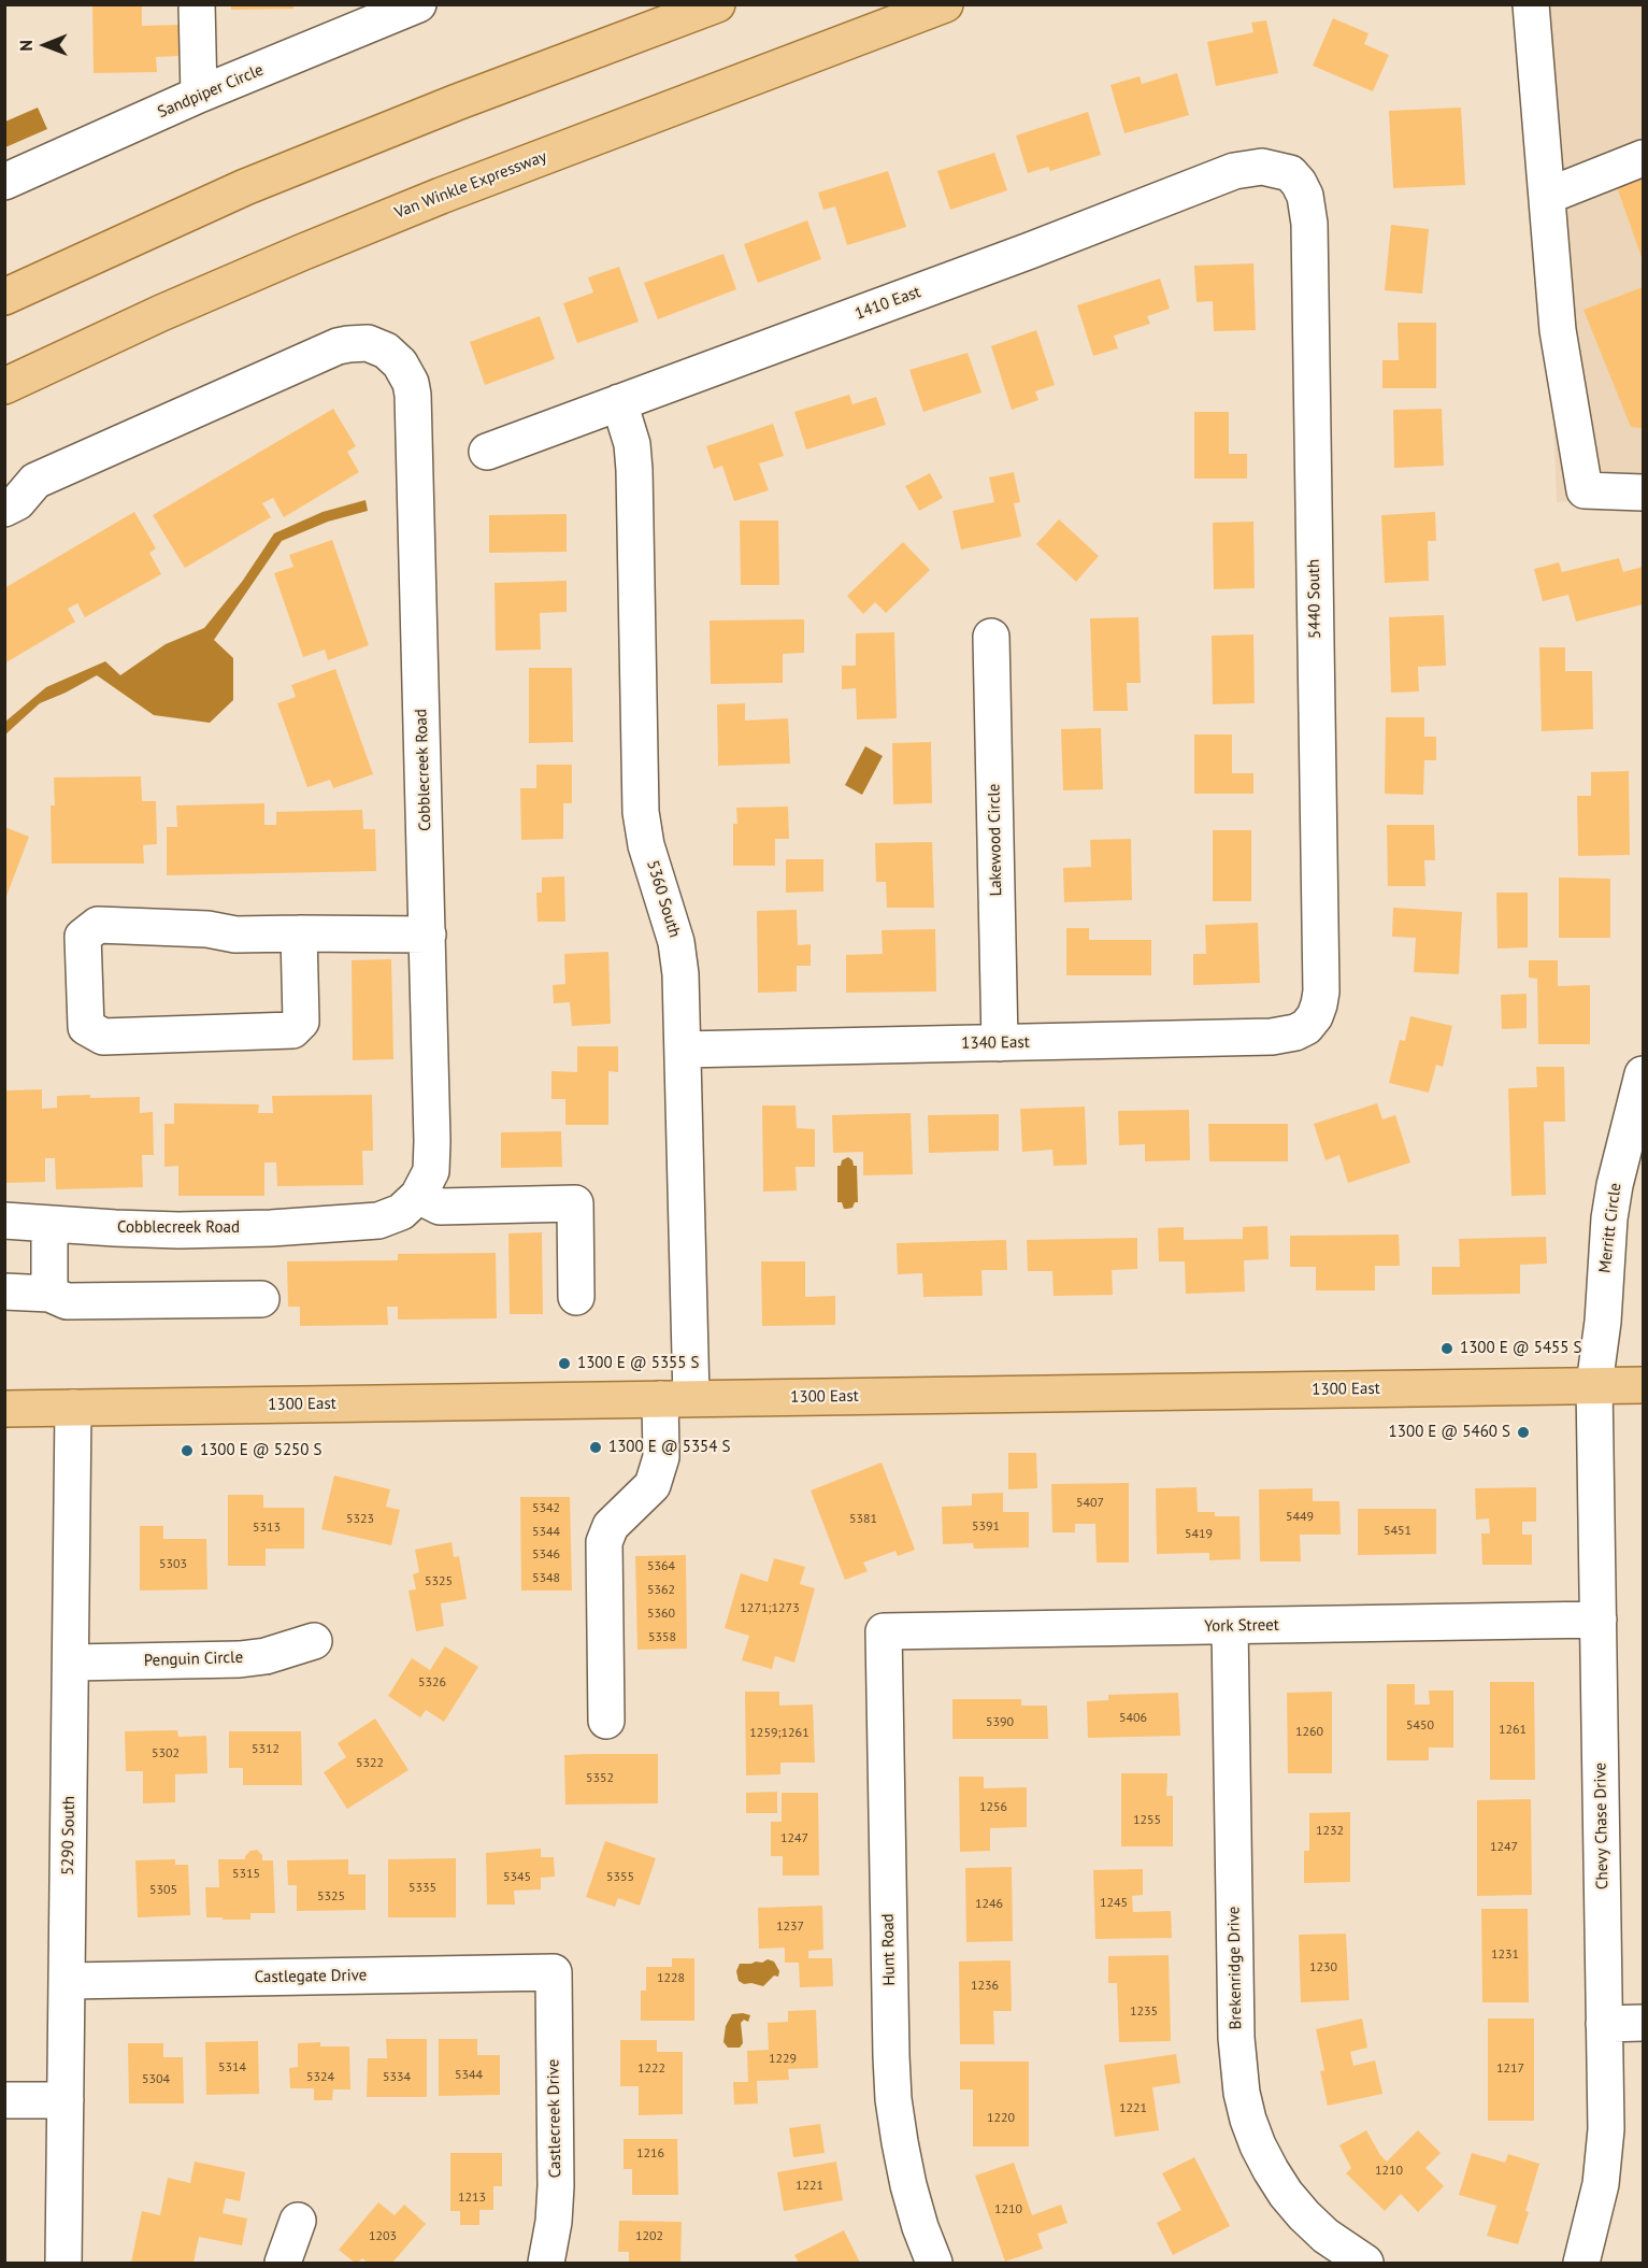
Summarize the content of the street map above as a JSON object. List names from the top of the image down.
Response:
{
  "streets": {
    "main road": ["Van Winkle Expressway", "1300 East"],
    "street": [
      "Sandpiper Circle",
      "1410 East",
      "5440 South",
      "Cobblecreek Road",
      "Lakewood Circle",
      "5360 South",
      "1340 East",
      "Merritt Circle",
      "York Street",
      "Penguin Circle",
      "Chevy Chase Drive",
      "5290 South",
      "Hunt Road",
      "Brekenridge Drive",
      "Castlegate Drive",
      "Castlecreek Drive"
    ]
  },
  "crossings": [
    ["1410 East", "5440 South"],
    ["1410 East", "5360 South"],
    ["5440 South", "1340 East"],
    ["Lakewood Circle", "1340 East"],
    ["5360 South", "1340 East"],
    ["5360 South", "1300 East"],
    ["Merritt Circle", "1300 East"],
    ["Merritt Circle", "Chevy Chase Drive"],
    ["1300 East", "Chevy Chase Drive"],
    ["1300 East", "5290 South"],
    ["York Street", "Chevy Chase Drive"],
    ["York Street", "Hunt Road"],
    ["York Street", "Brekenridge Drive"],
    ["Penguin Circle", "5290 South"],
    ["5290 South", "Castlegate Drive"],
    ["Castlegate Drive", "Castlecreek Drive"]
  ],
  "places": [
    "1300 E @ 5455 S",
    "1300 E @ 5355 S",
    "1300 E @ 5460 S",
    "1300 E @ 5354 S",
    "1300 E @ 5250 S"
  ],
  "house_numbers": [
    "5407",
    "5342",
    "5449",
    "5323",
    "5381",
    "5391",
    "5313",
    "5451",
    "5344",
    "5419",
    "5346",
    "5303",
    "5364",
    "5348",
    "5325",
    "5362",
    "1271;1273",
    "5360",
    "5358",
    "5326",
    "5406",
    "5390",
    "5450",
    "1261",
    "1260",
    "1259;1261",
    "5312",
    "5302",
    "5322",
    "5352",
    "1256",
    "1255",
    "1232",
    "1247",
    "1247",
    "5315",
    "5345",
    "5355",
    "5335",
    "5305",
    "5325",
    "1245",
    "1246",
    "1237",
    "1231",
    "1230",
    "1228",
    "1236",
    "1235",
    "1229",
    "5314",
    "1222",
    "1217",
    "5344",
    "5324",
    "5334",
    "5304",
    "1221",
    "1220",
    "1216",
    "1210",
    "1221",
    "1213",
    "1210",
    "1203",
    "1202"
  ],
  "north": "left"
}
